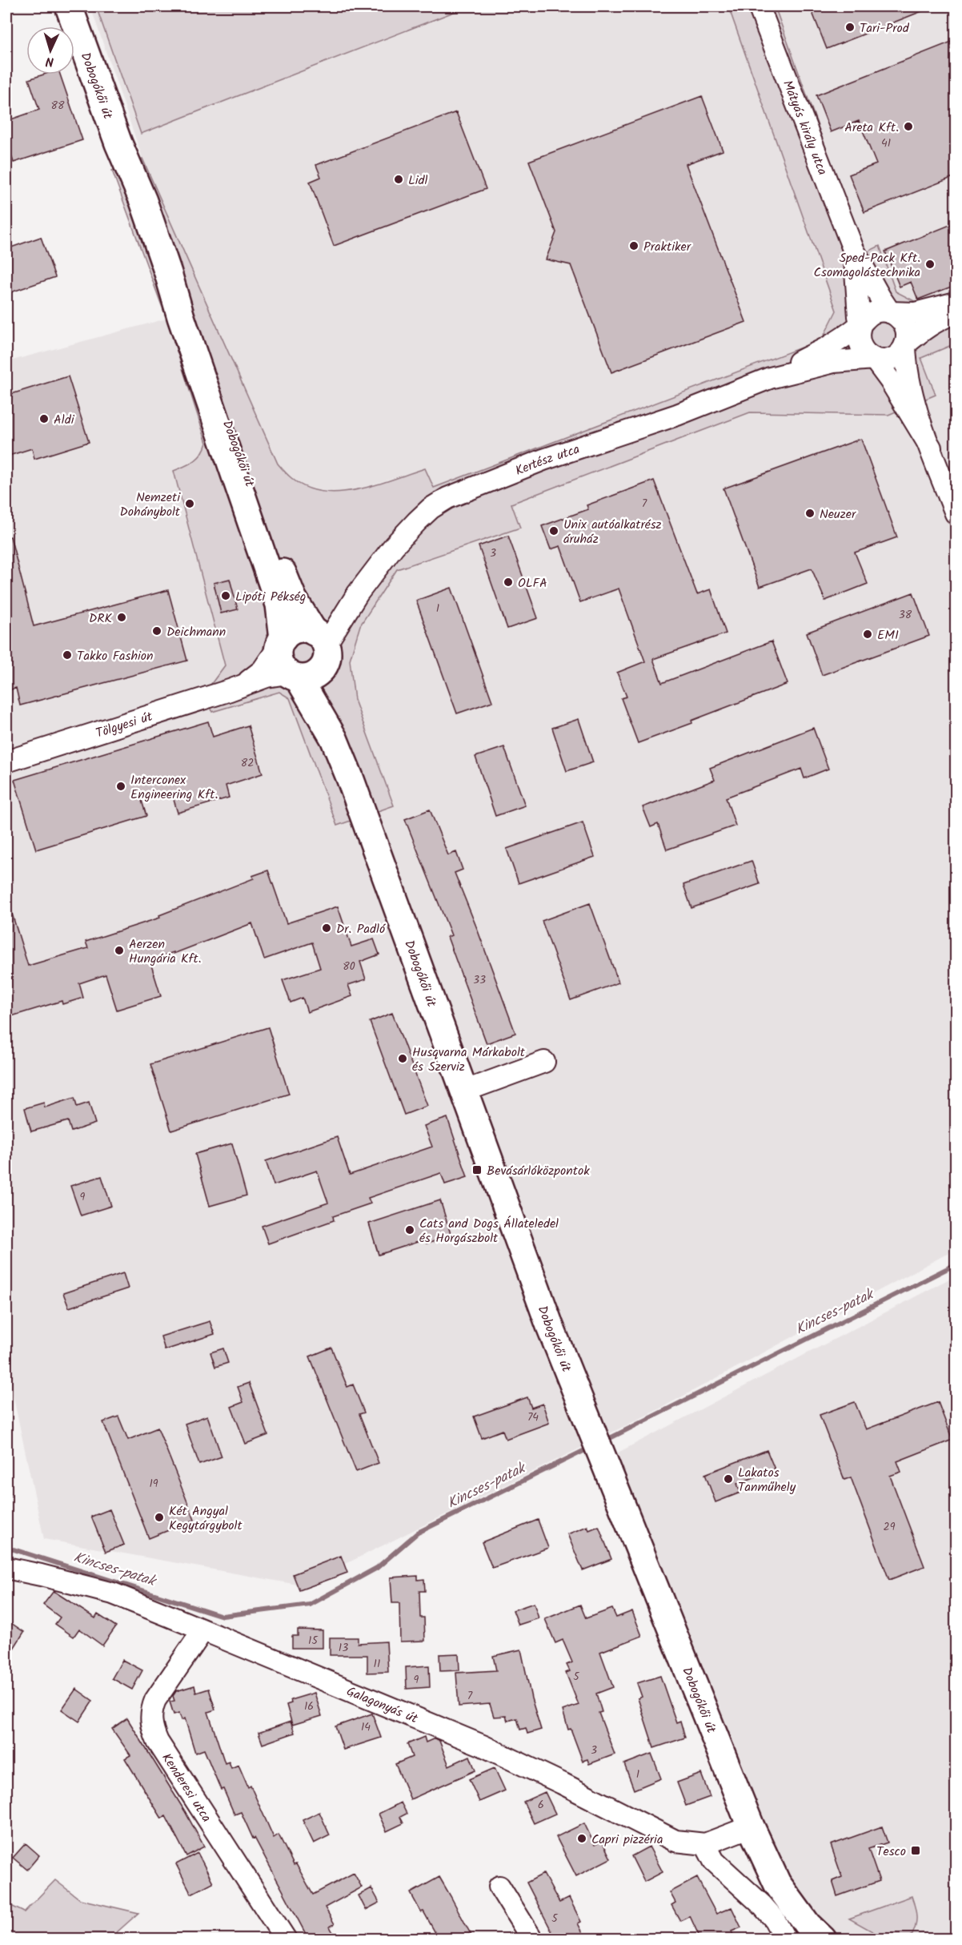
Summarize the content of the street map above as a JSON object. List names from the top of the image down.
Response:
{
  "streets": {
    "main road": ["Dobogókői út"],
    "street": [
      "Mátyás király utca",
      "Kertész utca",
      "Tölgyesi út",
      "Galagonyás út",
      "Kenderesi utca"
    ]
  },
  "crossings": [
    ["Dobogókői út", "Kertész utca"],
    ["Dobogókői út", "Tölgyesi út"],
    ["Dobogókői út", "Galagonyás út"],
    ["Mátyás király utca", "Kertész utca"],
    ["Kertész utca", "Tölgyesi út"],
    ["Galagonyás út", "Kenderesi utca"]
  ],
  "water": ["Kincses-patak"],
  "places": {
    "other": [
      "Tari-Prod",
      "Areta Kft.",
      "Lidl",
      "Praktiker",
      "Sped-Pack Kft. Csomagolástechnika",
      "Aldi",
      "Nemzeti Dohánybolt",
      "Neuzer",
      "Unix autóalkatrész áruház",
      "OLFA",
      "Lipóti Pékség",
      "DRK",
      "Deichmann",
      "EMI",
      "Takko Fashion",
      "Interconex Engineering Kft.",
      "Dr. Padló",
      "Aerzen Hungária Kft.",
      "Husqvarna Márkabolt és Szerviz",
      "Cats and Dogs Állateledel és Horgászbolt",
      "Lakatos Tanműhely",
      "Két Angyal Kegytárgybolt",
      "Capri pizzéria"
    ],
    "transit": ["Bevásárlóközpontok", "Tesco"]
  },
  "house_numbers": [
    "88",
    "41",
    "7",
    "3",
    "1",
    "38",
    "82",
    "80",
    "33",
    "9",
    "74",
    "19",
    "29",
    "15",
    "13",
    "11",
    "5",
    "9",
    "7",
    "16",
    "14",
    "3",
    "1",
    "6",
    "5"
  ],
  "north": "bottom"
}
